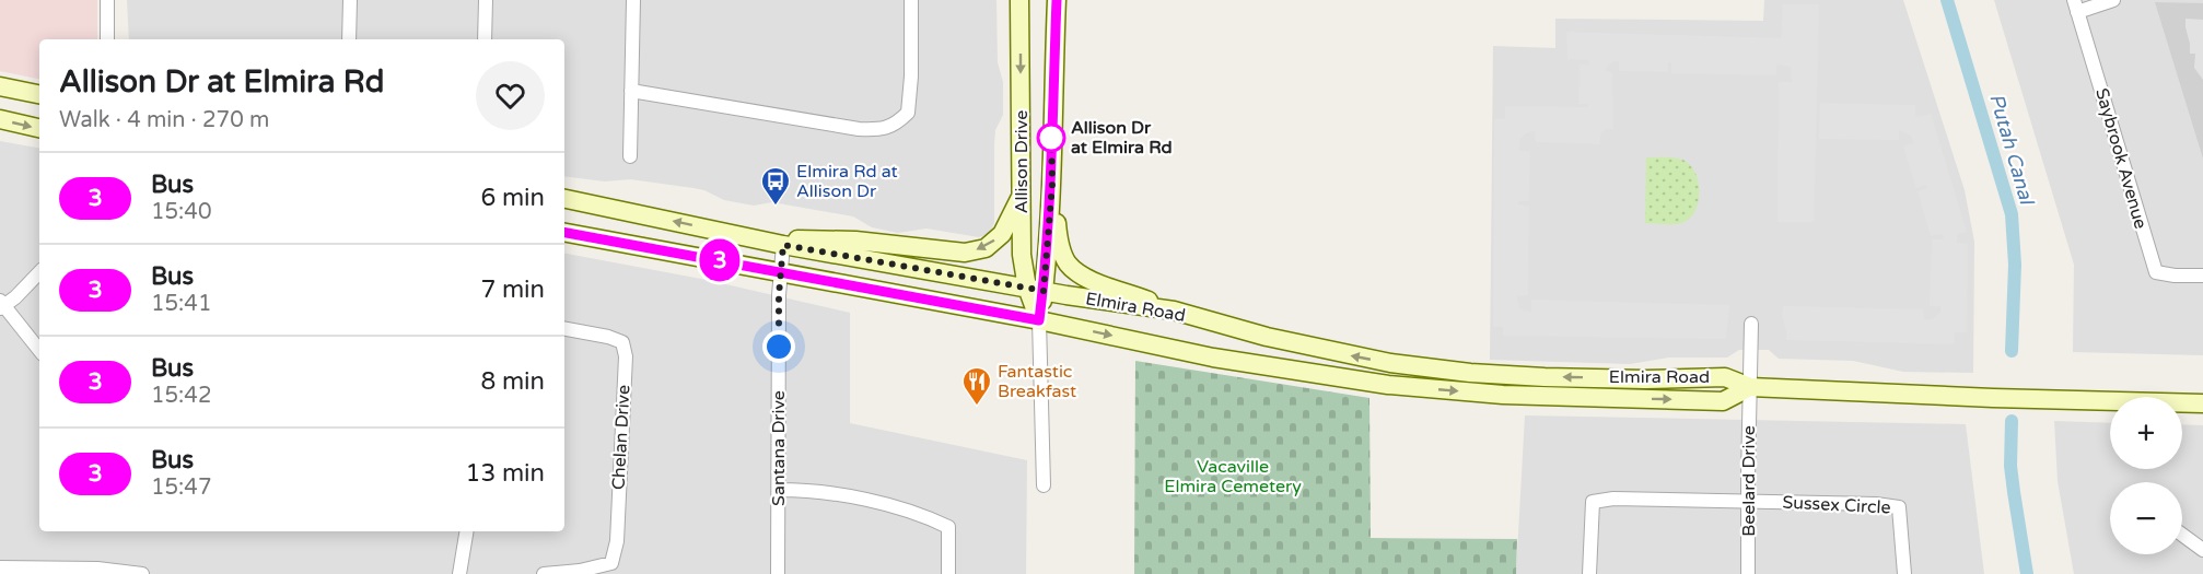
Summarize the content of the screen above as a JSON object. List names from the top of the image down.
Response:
{
  "streets": {
    "main road": ["Allison Drive", "Elmira Road"],
    "street": [
      "Saybrook Avenue",
      "Chelan Drive",
      "Santana Drive",
      "Beelard Drive",
      "Sussex Circle"
    ]
  },
  "crossings": [
    ["Allison Drive", "Elmira Road"],
    ["Elmira Road", "Santana Drive"],
    ["Elmira Road", "Beelard Drive"],
    ["Beelard Drive", "Sussex Circle"]
  ],
  "water": ["Putah Canal"],
  "parks": ["Vacaville Elmira Cemetery"],
  "places": {
    "other": ["Allison Dr at Elmira Rd"],
    "bus stop": ["Elmira Rd at Allison Dr"],
    "restaurant": ["Fantastic Breakfast"]
  },
  "lines": ["bus line 3"],
  "page": {
    "on_map": "3",
    "heading": ["Allison Dr at Elmira Rd", "Walk · 4 min · 270 m"],
    "list": [
      {
        "mark": "3",
        "name": "Bus",
        "note": "15:40",
        "value": "6 min"
      },
      {
        "mark": "3",
        "name": "Bus",
        "note": "15:41",
        "value": "7 min"
      },
      {
        "mark": "3",
        "name": "Bus",
        "note": "15:42",
        "value": "8 min"
      },
      {
        "mark": "3",
        "name": "Bus",
        "note": "15:47",
        "value": "13 min"
      }
    ],
    "map_buttons": ["+", "−"]
  }
}
